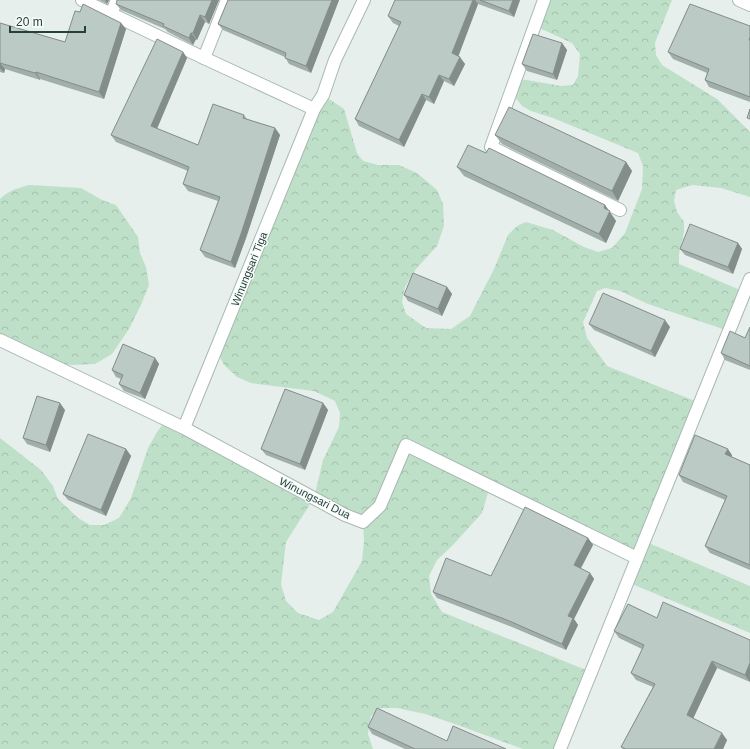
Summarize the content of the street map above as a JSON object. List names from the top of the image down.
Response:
{
  "streets": {
    "street": ["Winungsari Tiga", "Winungsari Dua"]
  },
  "crossings": [
    ["Winungsari Tiga", "Winungsari Dua"]
  ],
  "scale_bar": "20 m"
}
